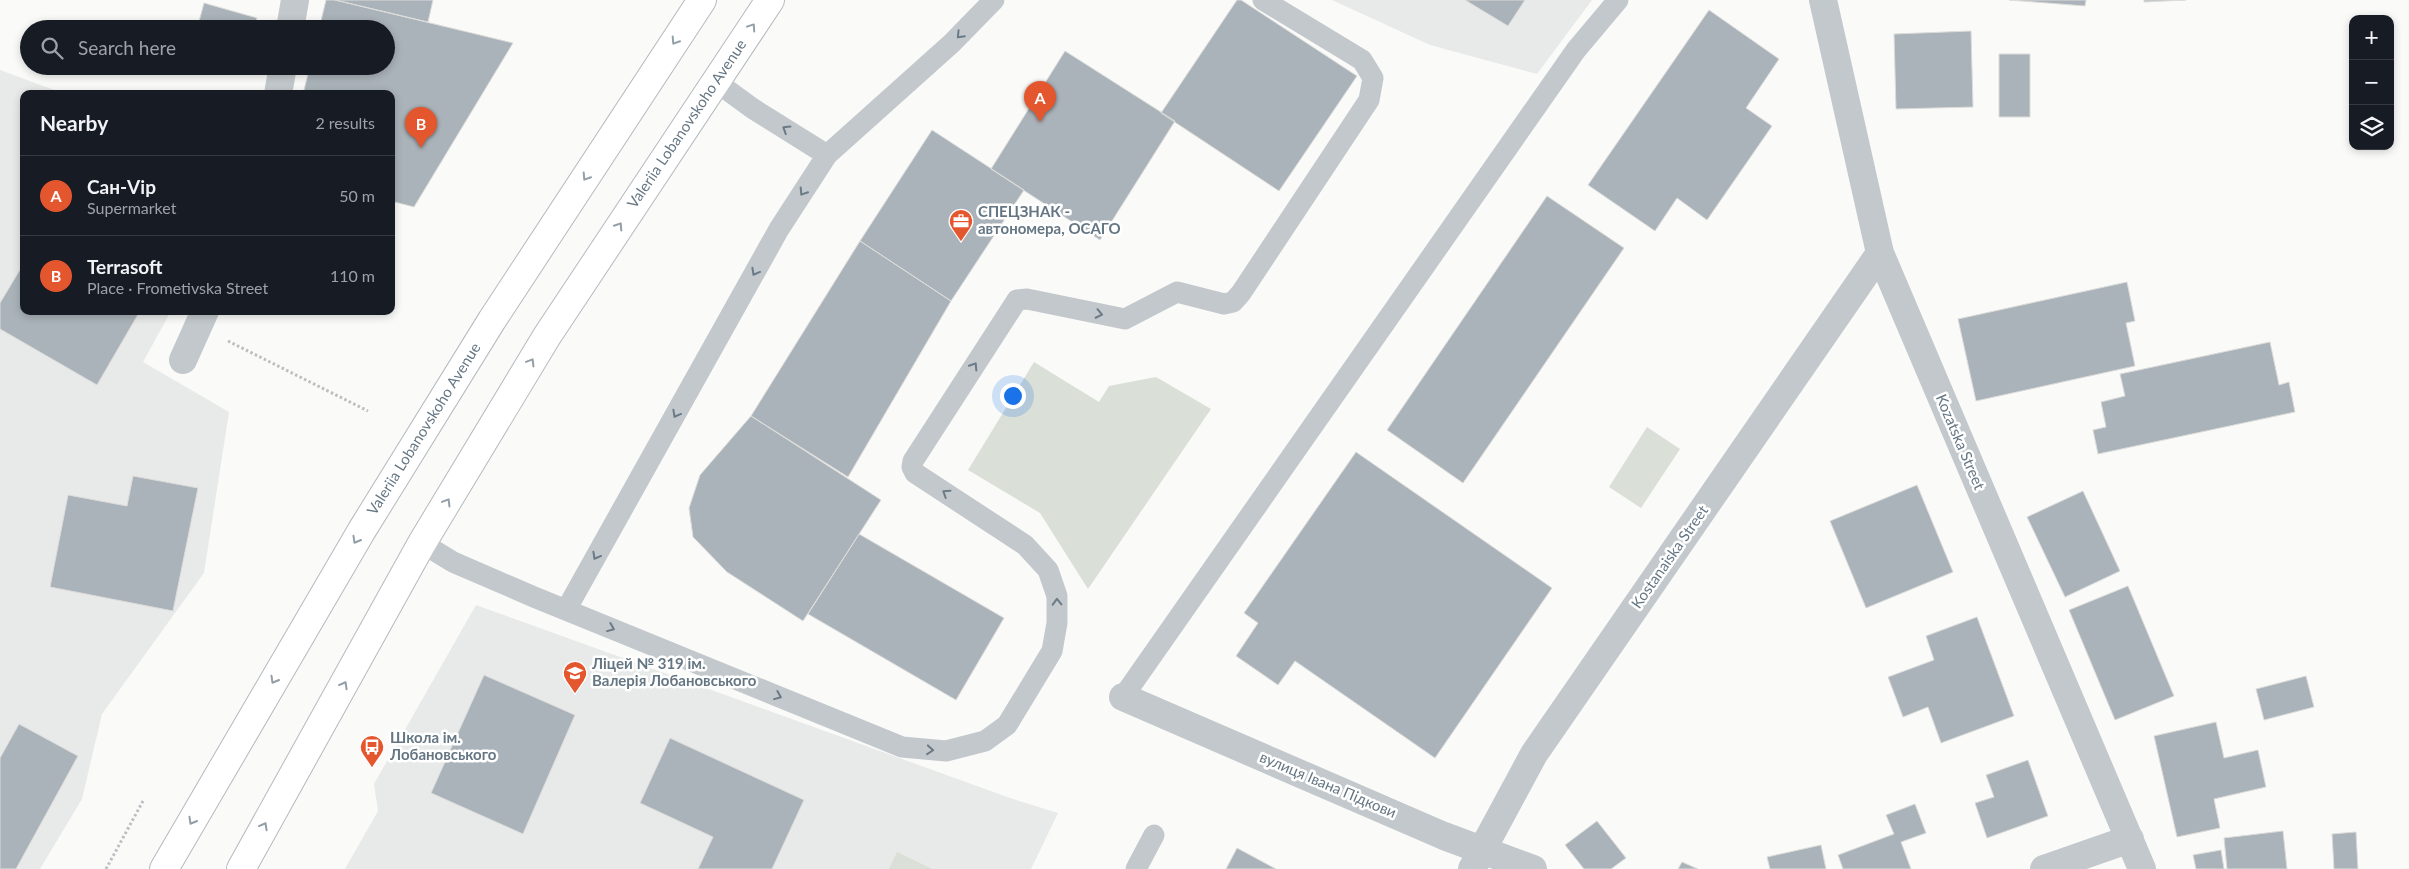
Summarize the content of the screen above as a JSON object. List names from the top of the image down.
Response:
{
  "streets": {
    "main road": ["Valeriia Lobanovskoho Avenue"],
    "street": ["Kozatska Street", "Kostanaiska Street", "вулиця Івана Підкови"]
  },
  "crossings": [
    ["Kozatska Street", "Kostanaiska Street"],
    ["Kostanaiska Street", "вулиця Івана Підкови"]
  ],
  "places": {
    "office": ["СПЕЦЗНАК - автономера, ОСАГО"],
    "school or university": ["Ліцей № 319 ім. Валерія Лобановського"],
    "bus stop": ["Школа ім. Лобановського"]
  },
  "page": {
    "map_buttons": ["+", "−"],
    "search": "Search here",
    "pins": ["A", "B"],
    "heading": ["Nearby", "2 results"],
    "list": [
      {
        "mark": "A",
        "name": "Сан-Vip",
        "note": "Supermarket",
        "value": "50 m"
      },
      {
        "mark": "B",
        "name": "Terrasoft",
        "note": "Place · Frometivska Street",
        "value": "110 m"
      }
    ]
  }
}
